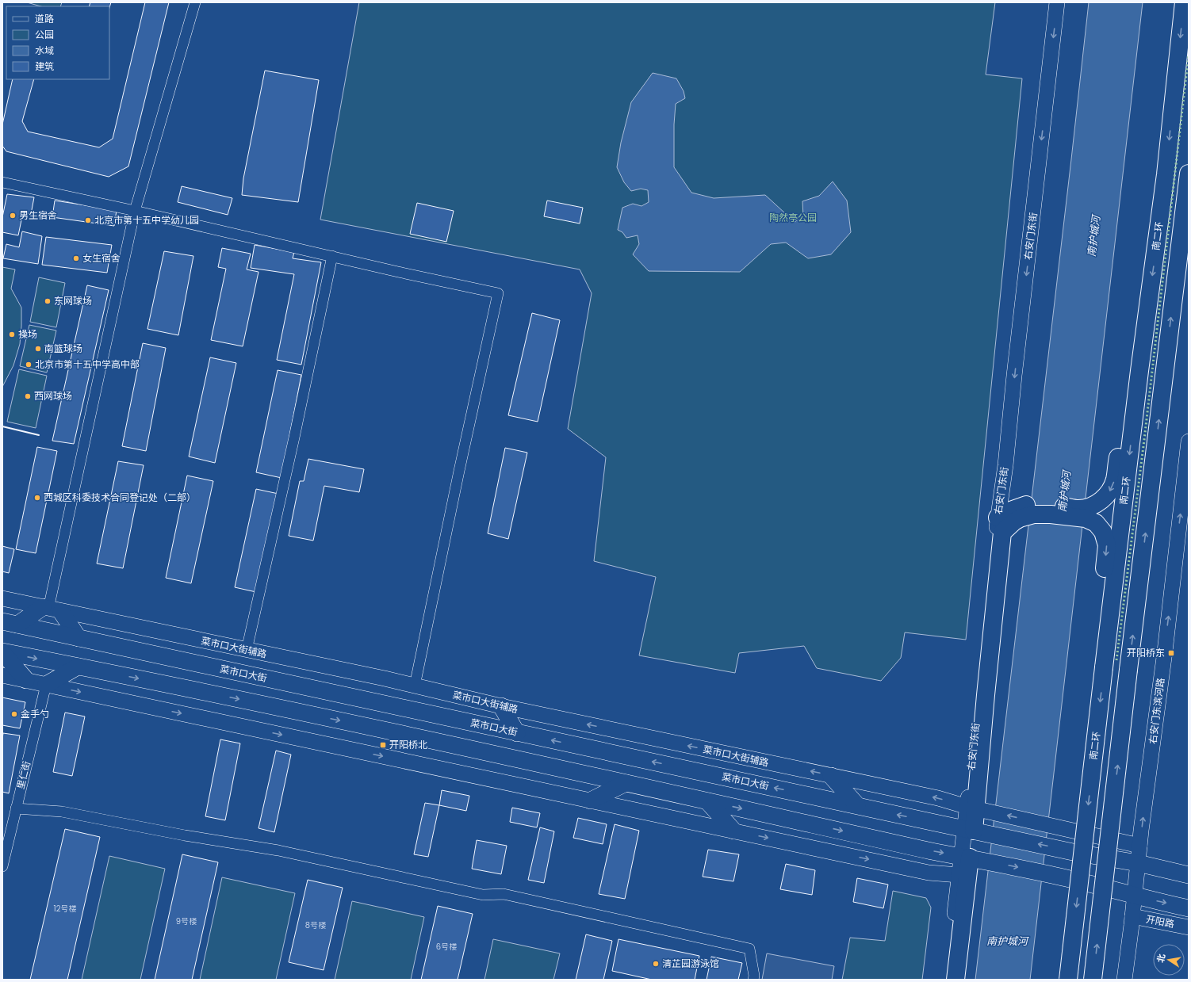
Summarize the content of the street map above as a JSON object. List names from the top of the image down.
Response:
{
  "streets": {
    "highway": ["南二环"],
    "main road": ["菜市口大街", "开阳路"],
    "street": [
      "右安门东街",
      "菜市口大街辅路",
      "右安门东滨河路",
      "里仁街"
    ]
  },
  "crossings": [
    ["右安门东街", "菜市口大街辅路"],
    ["菜市口大街辅路", "右安门东滨河路"],
    ["菜市口大街", "右安门东滨河路"],
    ["右安门东滨河路", "开阳路"]
  ],
  "one_way": ["右安门东街", "右安门东滨河路", "开阳路"],
  "water": ["南护城河"],
  "parks": ["陶然亭公园"],
  "places": {
    "other": [
      "男生宿舍",
      "北京市第十五中学幼儿园",
      "女生宿舍",
      "东网球场",
      "操场",
      "南篮球场",
      "北京市第十五中学高中部",
      "西网球场",
      "西城区科委技术合同登记处（二部）",
      "金手勺",
      "清芷园游泳馆"
    ],
    "transit": ["开阳桥东", "开阳桥北"]
  },
  "house_numbers": [
    "12号楼",
    "9号楼",
    "8号楼",
    "6号楼"
  ],
  "legend": [
    "道路",
    "公园",
    "水域",
    "建筑"
  ],
  "north": "left"
}
